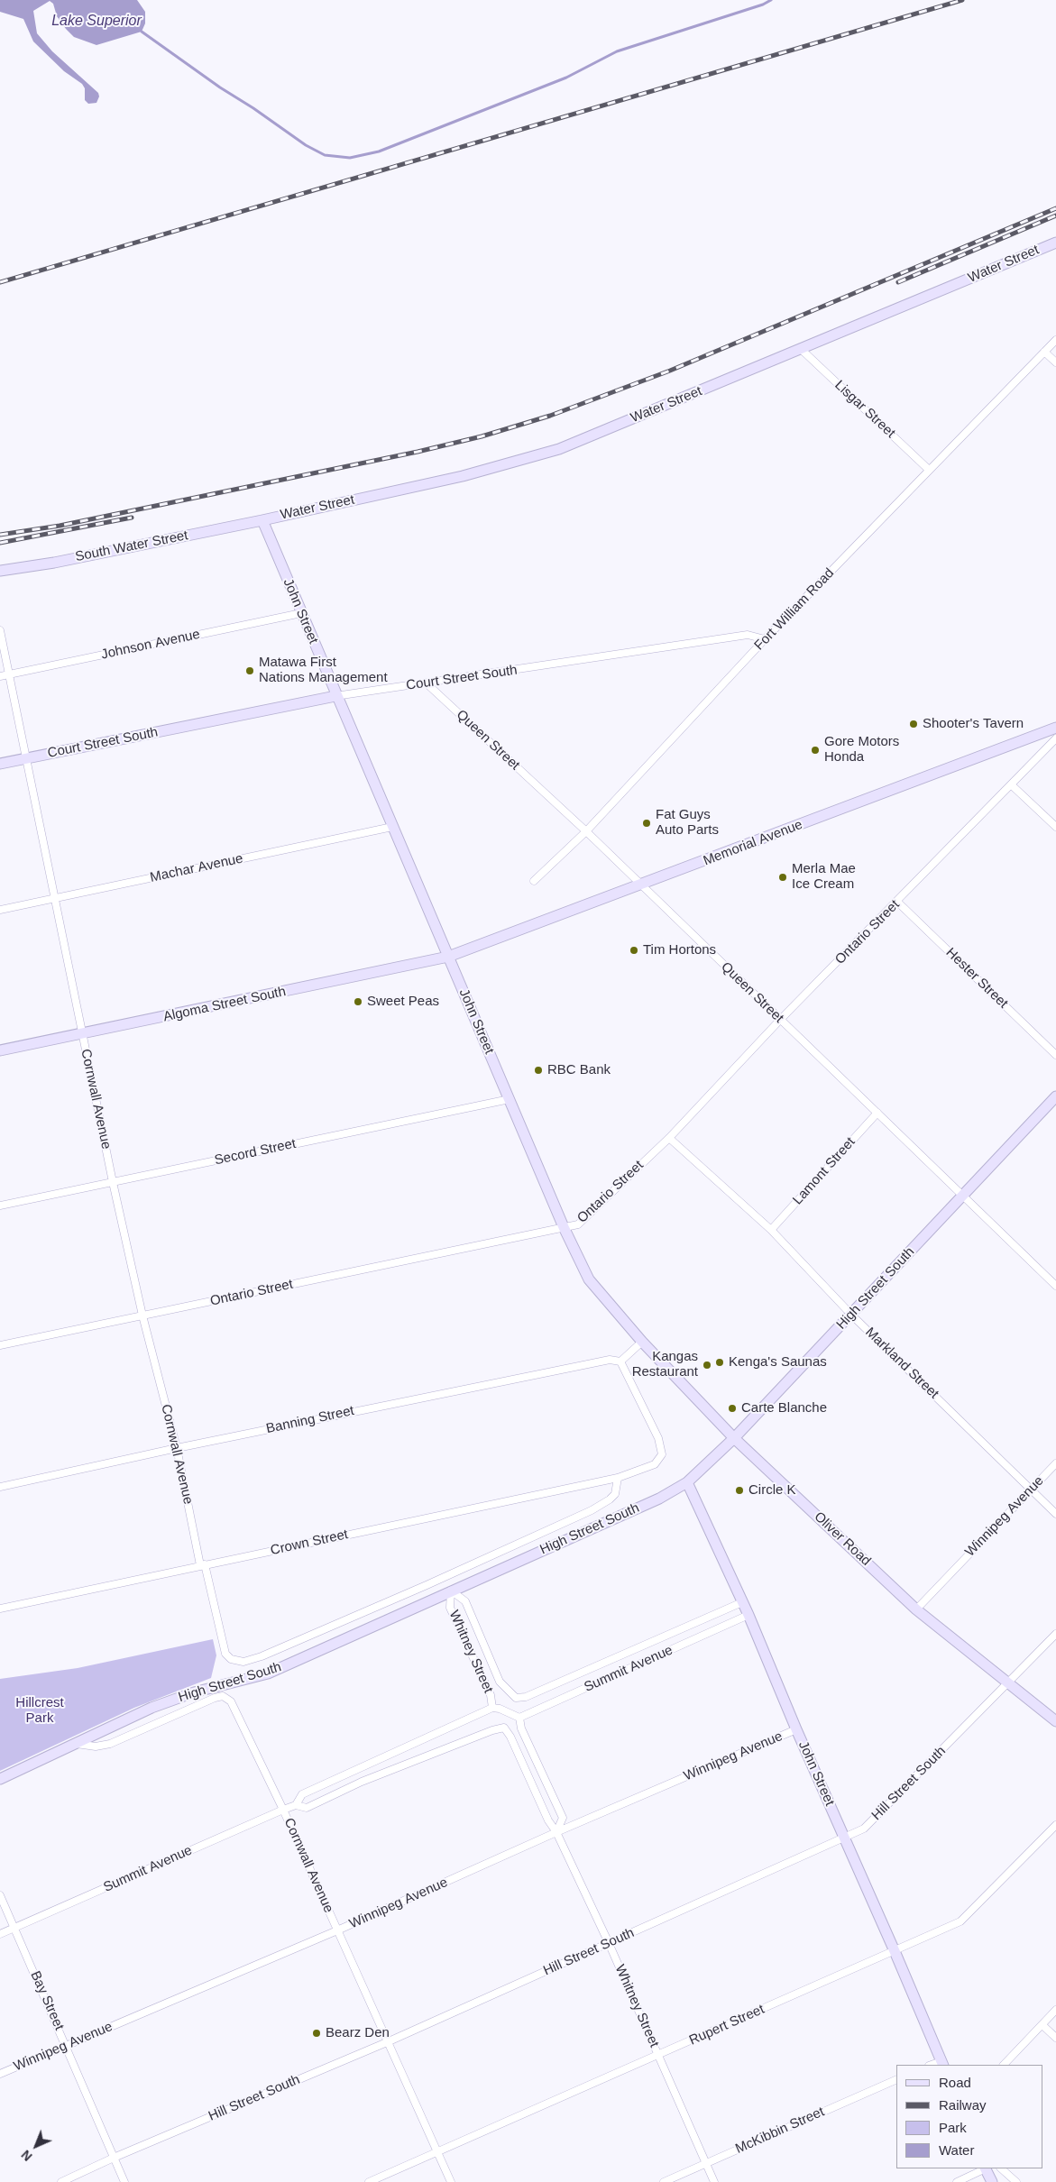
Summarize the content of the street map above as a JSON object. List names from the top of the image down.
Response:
{
  "streets": {
    "main road": [
      "Water Street",
      "South Water Street",
      "John Street",
      "Court Street South",
      "Memorial Avenue",
      "Algoma Street South",
      "High Street South",
      "Oliver Road"
    ],
    "street": [
      "Lisgar Street",
      "Fort William Road",
      "Johnson Avenue",
      "Queen Street",
      "Machar Avenue",
      "Ontario Street",
      "Hester Street",
      "Cornwall Avenue",
      "Secord Street",
      "Lamont Street",
      "Markland Street",
      "Banning Street",
      "Winnipeg Avenue",
      "Crown Street",
      "Whitney Street",
      "Summit Avenue",
      "Hill Street South",
      "Bay Street",
      "Rupert Street",
      "McKibbin Street"
    ]
  },
  "crossings": [
    ["Water Street", "Lisgar Street"],
    ["Water Street", "South Water Street"],
    ["Water Street", "John Street"],
    ["Lisgar Street", "Fort William Road"],
    ["South Water Street", "John Street"],
    ["Fort William Road", "Court Street South"],
    ["Fort William Road", "Queen Street"],
    ["John Street", "Johnson Avenue"],
    ["John Street", "Court Street South"],
    ["John Street", "Memorial Avenue"],
    ["John Street", "Machar Avenue"],
    ["John Street", "Ontario Street"],
    ["John Street", "Algoma Street South"],
    ["John Street", "Secord Street"],
    ["John Street", "High Street South"],
    ["John Street", "Winnipeg Avenue"],
    ["John Street", "Oliver Road"],
    ["John Street", "Summit Avenue"],
    ["John Street", "Hill Street South"],
    ["John Street", "Rupert Street"],
    ["Johnson Avenue", "Cornwall Avenue"],
    ["Court Street South", "Queen Street"],
    ["Court Street South", "Cornwall Avenue"],
    ["Queen Street", "Memorial Avenue"],
    ["Queen Street", "Ontario Street"],
    ["Queen Street", "Lamont Street"],
    ["Queen Street", "High Street South"],
    ["Memorial Avenue", "Algoma Street South"],
    ["Machar Avenue", "Cornwall Avenue"],
    ["Ontario Street", "Hester Street"],
    ["Ontario Street", "Cornwall Avenue"],
    ["Ontario Street", "Markland Street"],
    ["Algoma Street South", "Cornwall Avenue"],
    ["Cornwall Avenue", "Secord Street"],
    ["Cornwall Avenue", "High Street South"],
    ["Cornwall Avenue", "Banning Street"],
    ["Cornwall Avenue", "Winnipeg Avenue"],
    ["Cornwall Avenue", "Crown Street"],
    ["Cornwall Avenue", "Summit Avenue"],
    ["Cornwall Avenue", "Hill Street South"],
    ["Cornwall Avenue", "Rupert Street"],
    ["Lamont Street", "Markland Street"],
    ["High Street South", "Markland Street"],
    ["High Street South", "Oliver Road"],
    ["High Street South", "Whitney Street"],
    ["Markland Street", "Winnipeg Avenue"],
    ["Winnipeg Avenue", "Oliver Road"],
    ["Winnipeg Avenue", "Whitney Street"],
    ["Winnipeg Avenue", "Bay Street"],
    ["Oliver Road", "Hill Street South"],
    ["Whitney Street", "Summit Avenue"],
    ["Whitney Street", "Hill Street South"],
    ["Whitney Street", "Rupert Street"],
    ["Whitney Street", "McKibbin Street"],
    ["Summit Avenue", "Bay Street"],
    ["Hill Street South", "Bay Street"]
  ],
  "water": ["Lake Superior"],
  "parks": ["Hillcrest Park"],
  "places": [
    "Matawa First Nations Management",
    "Shooter's Tavern",
    "Gore Motors Honda",
    "Fat Guys Auto Parts",
    "Merla Mae Ice Cream",
    "Tim Hortons",
    "Sweet Peas",
    "RBC Bank",
    "Kenga's Saunas",
    "Kangas Restaurant",
    "Carte Blanche",
    "Circle K",
    "Bearz Den"
  ],
  "legend": [
    "Road",
    "Railway",
    "Park",
    "Water"
  ],
  "north": "bottom left"
}
